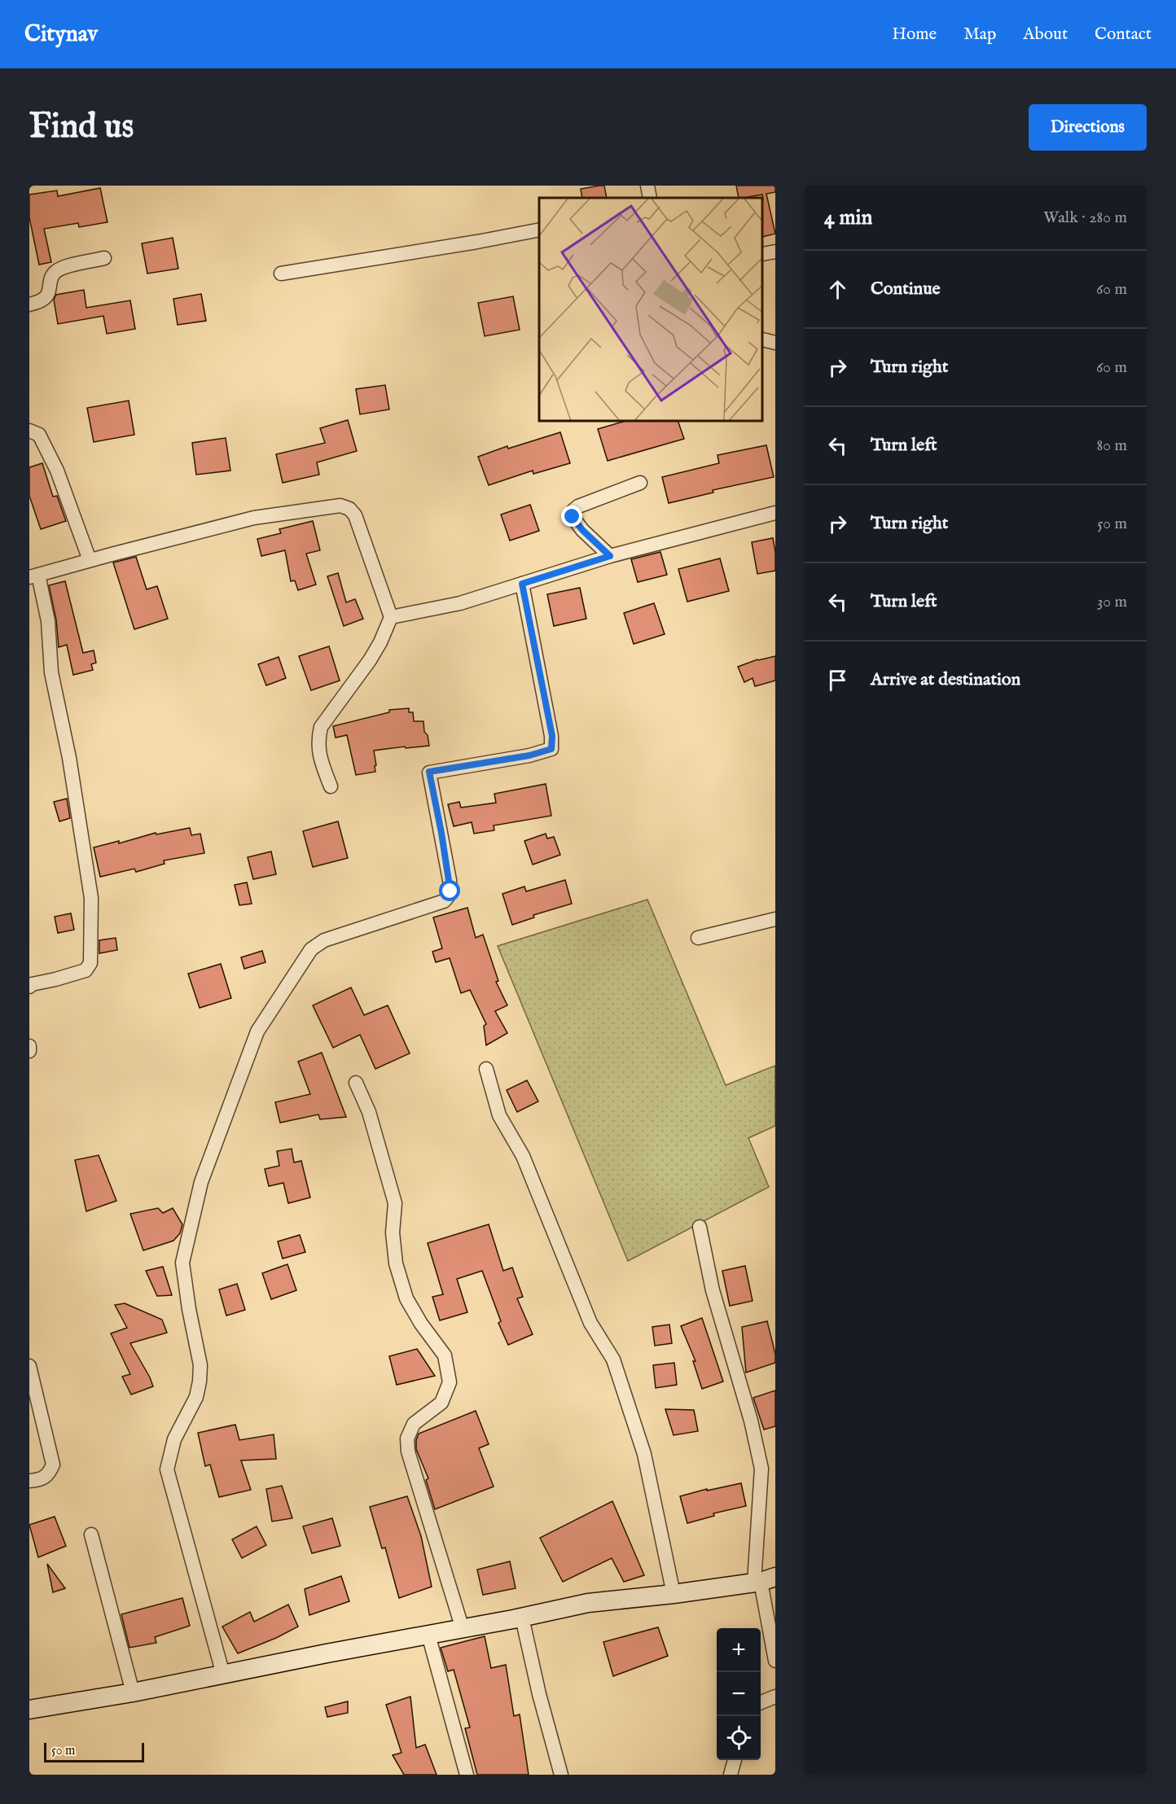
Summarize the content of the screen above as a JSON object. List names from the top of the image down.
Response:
{
  "scale_bar": "50 m",
  "page": {
    "header": "Citynav",
    "nav": [
      "Home",
      "Map",
      "About",
      "Contact"
    ],
    "buttons": "Directions",
    "title": "Find us",
    "heading": ["4 min", "Walk · 280 m"],
    "list": [
      ["Continue", "60 m"],
      ["Turn right", "60 m"],
      ["Turn left", "80 m"],
      ["Turn right", "50 m"],
      ["Turn left", "30 m"],
      "Arrive at destination"
    ],
    "map_buttons": ["+", "−"],
    "scale": "50 m"
  }
}
